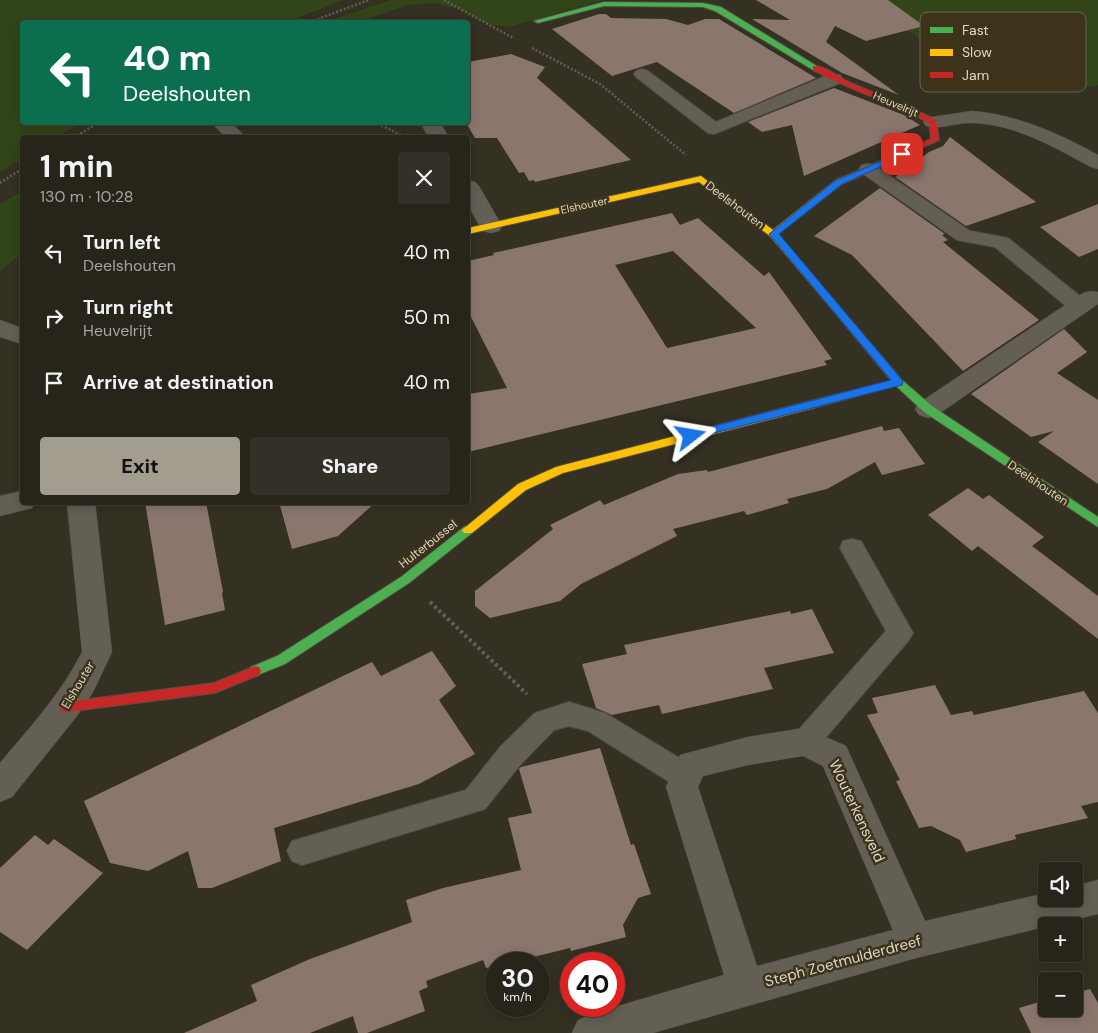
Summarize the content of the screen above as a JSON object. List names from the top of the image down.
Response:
{
  "streets": {
    "street": [
      "Heuvelrijt",
      "Elshouter",
      "Deelshouten",
      "Hulterbussel",
      "Wouterkensveld",
      "Steph Zoetmulderdreef"
    ]
  },
  "crossings": [
    ["Heuvelrijt", "Deelshouten"],
    ["Elshouter", "Deelshouten"],
    ["Elshouter", "Hulterbussel"],
    ["Deelshouten", "Hulterbussel"],
    ["Wouterkensveld", "Steph Zoetmulderdreef"]
  ],
  "legend": ["Fast", "Slow", "Jam"],
  "page": {
    "turn": ["40 m", "Deelshouten"],
    "heading": ["1 min", "130 m · 10:28"],
    "list": [
      {
        "name": "Turn left",
        "note": "Deelshouten",
        "value": "40 m"
      },
      {
        "name": "Turn right",
        "note": "Heuvelrijt",
        "value": "50 m"
      },
      {
        "name": "Arrive at destination",
        "value": "40 m"
      }
    ],
    "buttons": ["Exit", "Share"],
    "map_buttons": ["+", "−"],
    "speed": "30 km/h",
    "limit": "40"
  }
}
